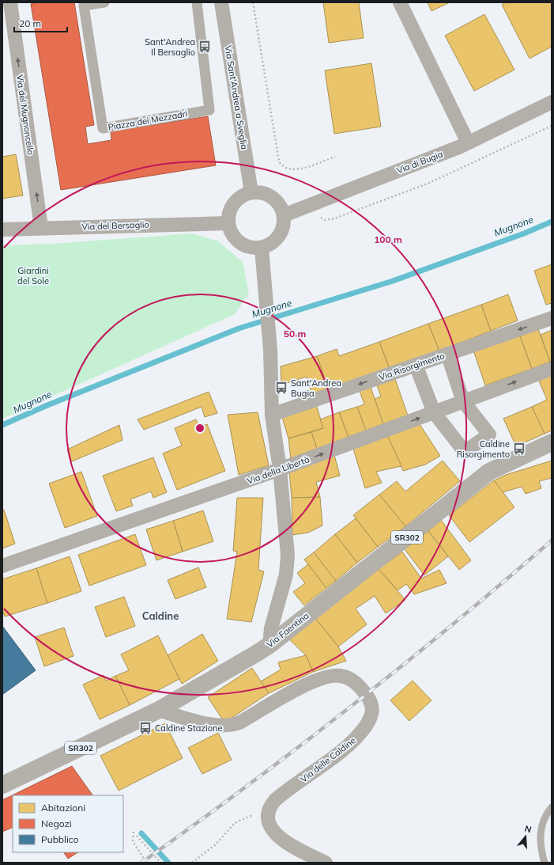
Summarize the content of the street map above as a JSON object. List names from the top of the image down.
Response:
{
  "streets": {
    "main road": ["SR302", "Via Faentina"],
    "street": [
      "Via Sant'Andrea a Sveglia",
      "Via del Mugnoncello",
      "Piazza dei Mezzadri",
      "Via di Bugia",
      "Via del Bersaglio",
      "Via Risorgimento",
      "Via della Libertà",
      "Via delle Caldine"
    ]
  },
  "crossings": [
    ["Via Sant'Andrea a Sveglia", "Via di Bugia"],
    ["Via Sant'Andrea a Sveglia", "Via del Bersaglio"],
    ["Via del Mugnoncello", "Via del Bersaglio"],
    ["Via di Bugia", "Via del Bersaglio"],
    ["Via Faentina", "Via delle Caldine"]
  ],
  "one_way": ["Via del Mugnoncello", "Via Risorgimento", "Via della Libertà"],
  "districts": ["Caldine"],
  "water": ["Mugnone"],
  "parks": ["Giardini del Sole"],
  "places": {
    "bus stop": [
      "Sant'Andrea Il Bersaglio",
      "Sant'Andrea Bugia",
      "Caldine Risorgimento",
      "Caldine Stazione"
    ]
  },
  "legend": ["Abitazioni", "Negozi", "Pubblico"],
  "scale_bar": "20 m",
  "north": "top",
  "rings": ["100 m", "50 m"]
}
